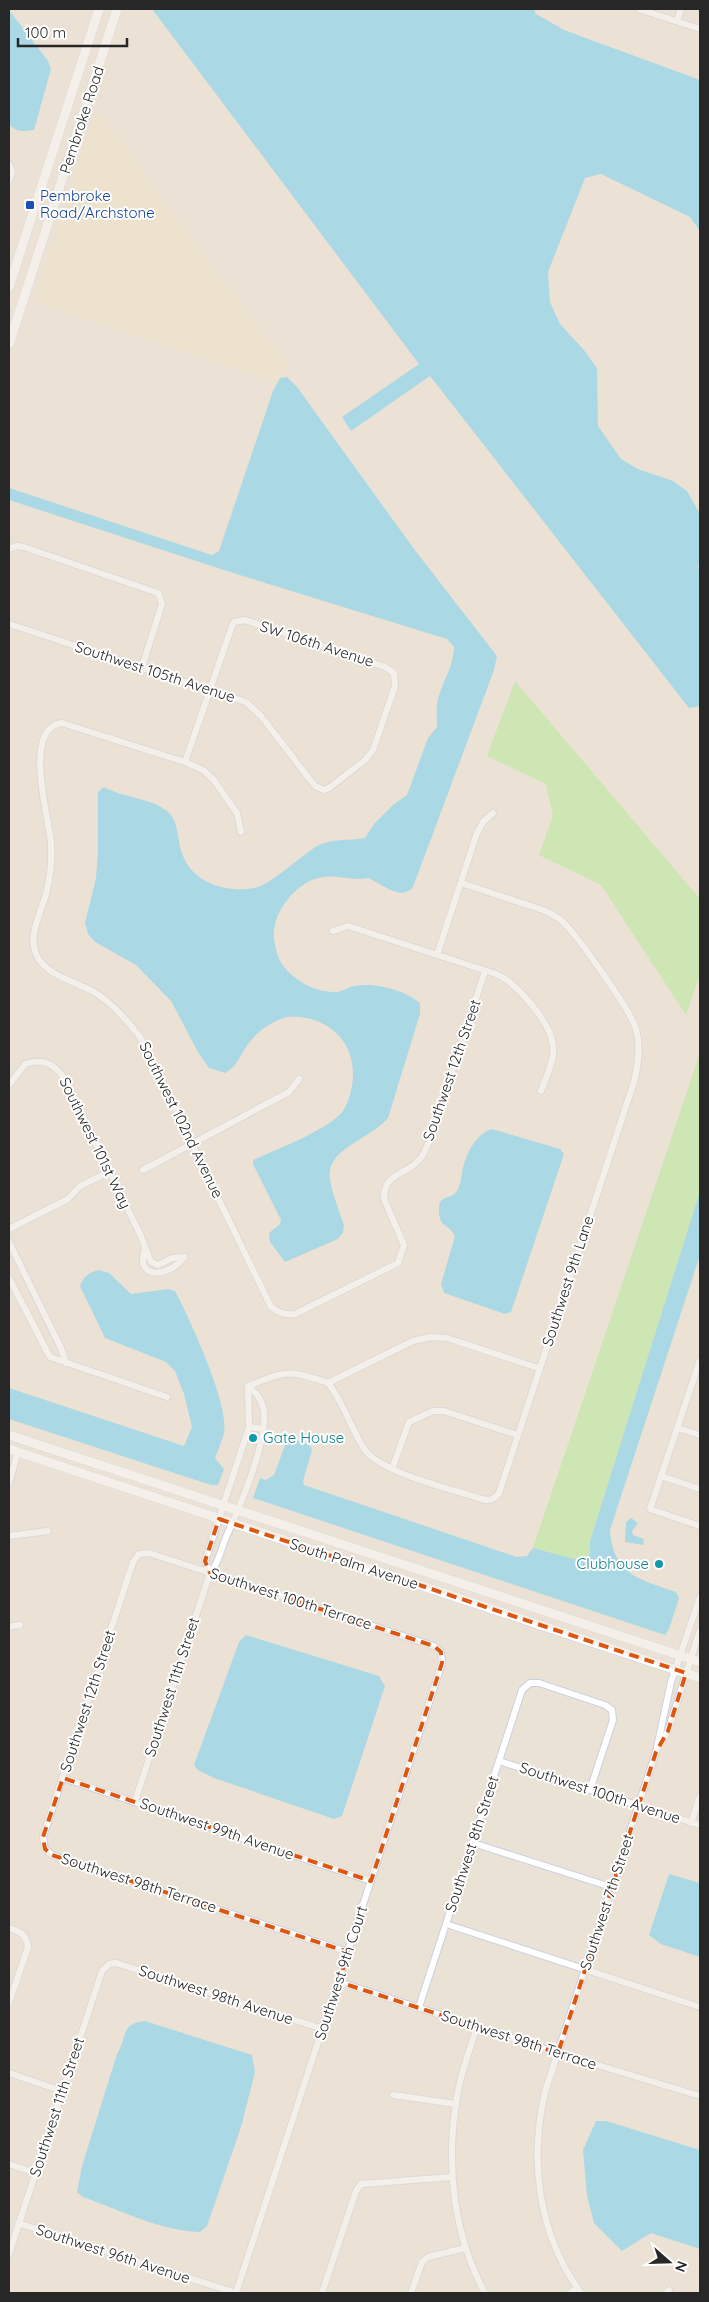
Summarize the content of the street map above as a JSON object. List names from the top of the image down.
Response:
{
  "streets": {
    "main road": ["Pembroke Road", "South Palm Avenue"],
    "street": [
      "SW 106th Avenue",
      "Southwest 105th Avenue",
      "Southwest 12th Street",
      "Southwest 102nd Avenue",
      "Southwest 101st Way",
      "Southwest 9th Lane",
      "Southwest 100th Terrace",
      "Southwest 11th Street",
      "Southwest 100th Avenue",
      "Southwest 99th Avenue",
      "Southwest 8th Street",
      "Southwest 98th Terrace",
      "Southwest 7th Street",
      "Southwest 9th Court",
      "Southwest 98th Avenue",
      "Southwest 96th Avenue"
    ]
  },
  "crossings": [
    ["SW 106th Avenue", "Southwest 105th Avenue"],
    ["Southwest 12th Street", "Southwest 102nd Avenue"],
    ["Southwest 12th Street", "Southwest 100th Terrace"],
    ["Southwest 12th Street", "Southwest 99th Avenue"],
    ["Southwest 12th Street", "Southwest 98th Terrace"],
    ["South Palm Avenue", "Southwest 11th Street"],
    ["South Palm Avenue", "Southwest 7th Street"],
    ["Southwest 100th Terrace", "Southwest 11th Street"],
    ["Southwest 100th Terrace", "Southwest 9th Court"],
    ["Southwest 11th Street", "Southwest 99th Avenue"],
    ["Southwest 11th Street", "Southwest 98th Avenue"],
    ["Southwest 11th Street", "Southwest 96th Avenue"],
    ["Southwest 100th Avenue", "Southwest 8th Street"],
    ["Southwest 100th Avenue", "Southwest 7th Street"],
    ["Southwest 99th Avenue", "Southwest 9th Court"],
    ["Southwest 8th Street", "Southwest 98th Terrace"],
    ["Southwest 98th Terrace", "Southwest 7th Street"],
    ["Southwest 98th Terrace", "Southwest 9th Court"],
    ["Southwest 9th Court", "Southwest 98th Avenue"],
    ["Southwest 9th Court", "Southwest 96th Avenue"]
  ],
  "places": {
    "transit": ["Pembroke Road/Archstone"],
    "other": ["Gate House", "Clubhouse"]
  },
  "scale_bar": "100 m",
  "north": "right"
}
